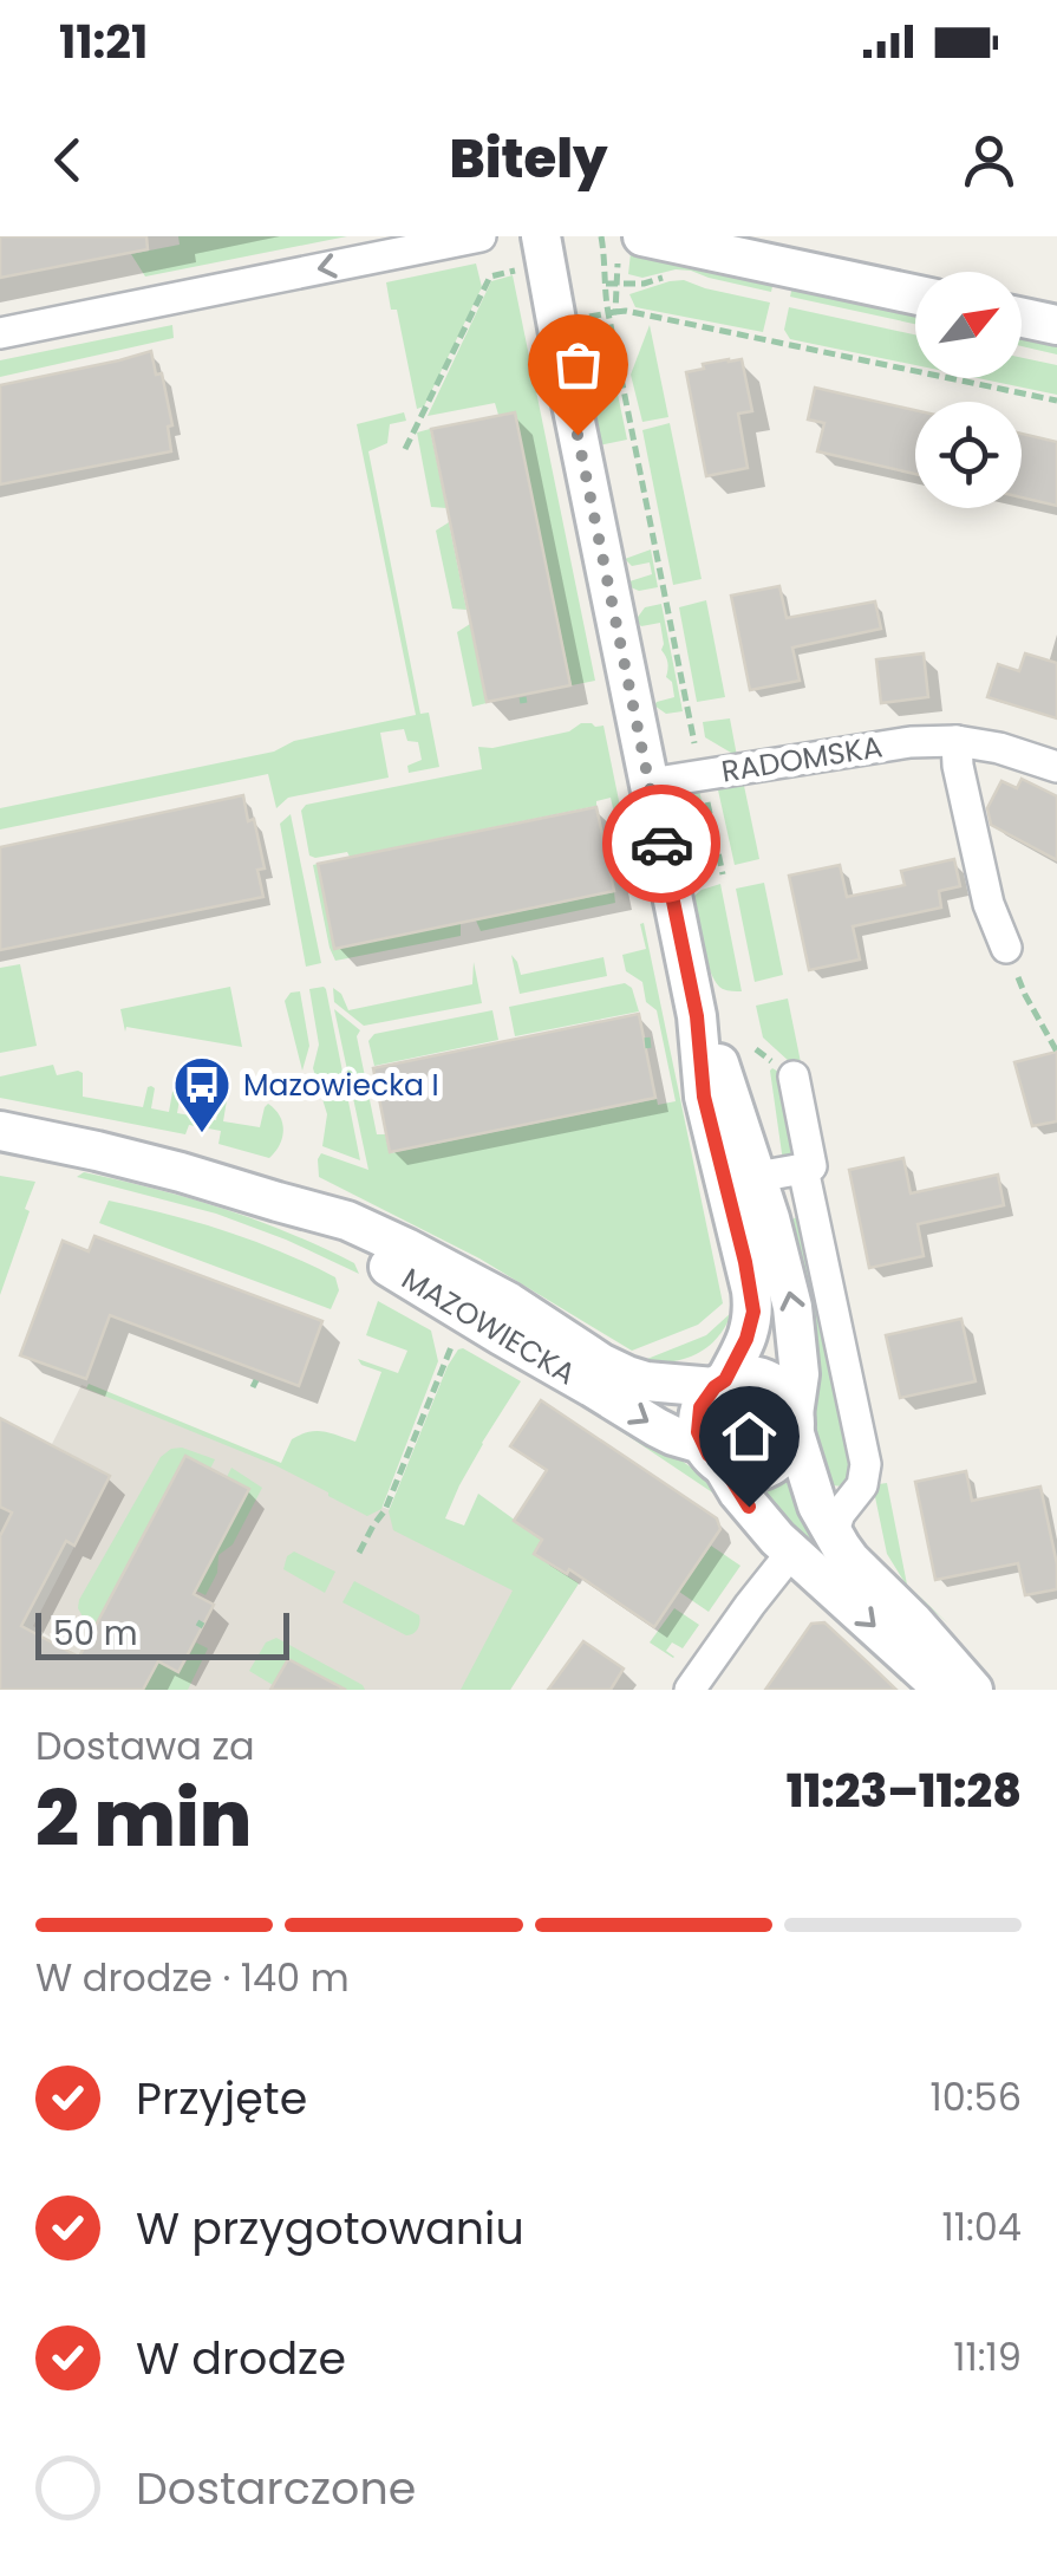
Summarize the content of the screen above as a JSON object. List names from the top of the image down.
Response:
{
  "streets": {
    "street": ["RADOMSKA", "MAZOWIECKA"]
  },
  "places": {
    "bus stop": ["Mazowiecka I"]
  },
  "scale_bar": "50 m",
  "north": "top right",
  "page": {
    "status": "11:21",
    "header": "Bitely",
    "scale": "50 m",
    "heading": ["2 min", "Dostawa za", "11:23–11:28"],
    "bar": "W drodze · 140 m",
    "list": [
      ["Przyjęte", "10:56"],
      ["W przygotowaniu", "11:04"],
      ["W drodze", "11:19"],
      "Dostarczone"
    ]
  }
}
